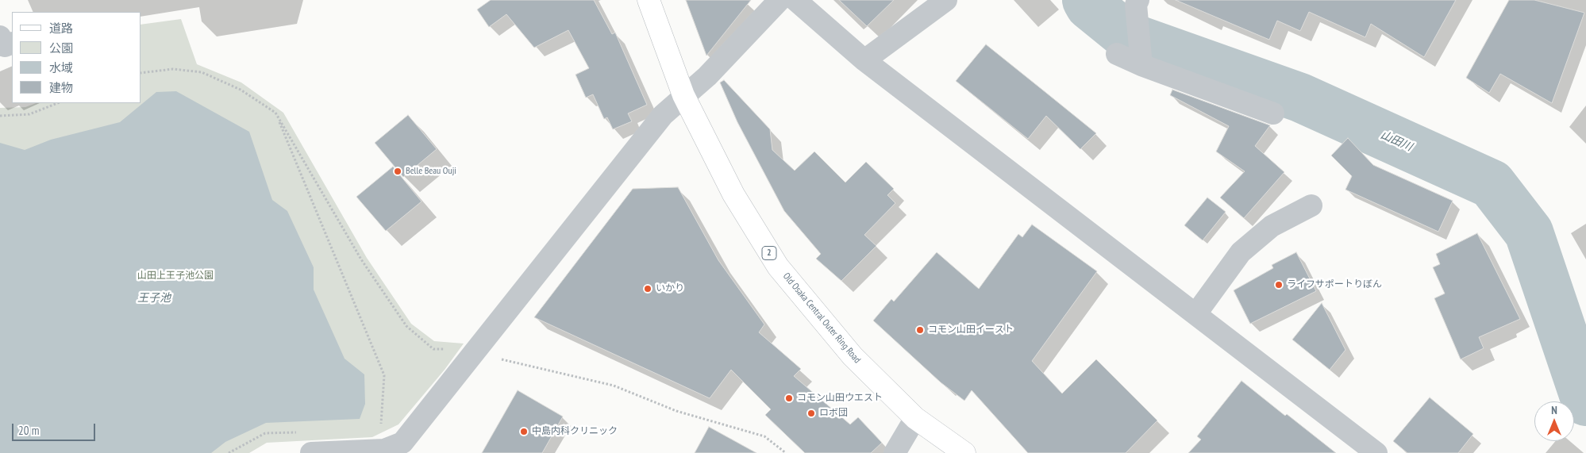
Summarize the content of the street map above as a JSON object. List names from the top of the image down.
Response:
{
  "streets": {
    "main road": ["2", "Old Osaka Central Outer Ring Road"]
  },
  "water": ["山田川", "王子池"],
  "parks": ["山田上王子池公園"],
  "places": [
    "Belle Beau Ouji",
    "ライフサポートりぼん",
    "いかり",
    "コモン山田イースト",
    "コモン山田ウエスト",
    "ロボ団",
    "中島内科クリニック"
  ],
  "legend": [
    "道路",
    "公園",
    "水域",
    "建物"
  ],
  "scale_bar": "20 m",
  "north": "top"
}
